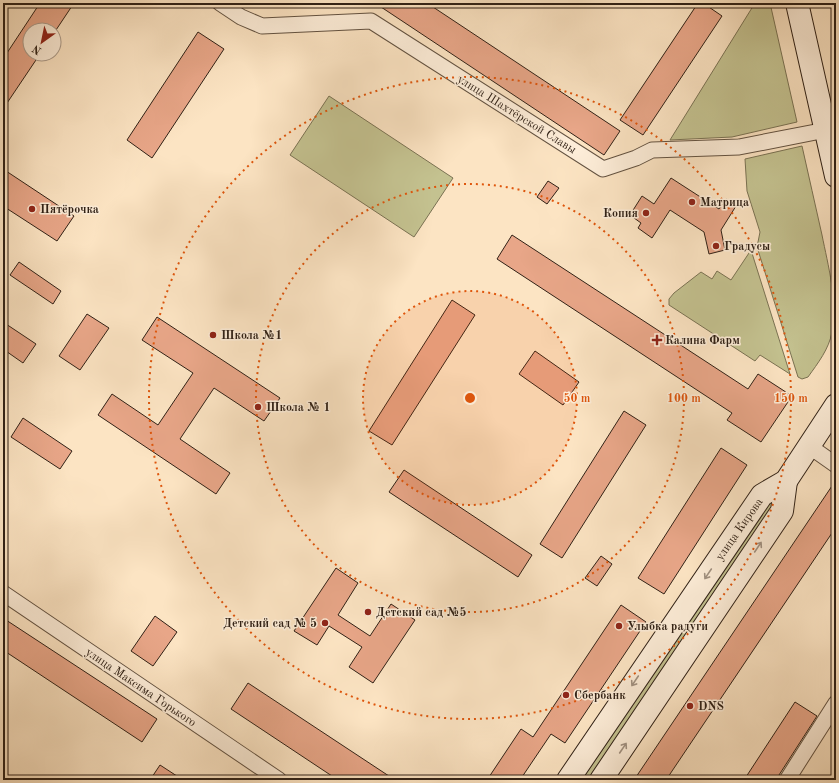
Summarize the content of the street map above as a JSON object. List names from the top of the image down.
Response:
{
  "streets": {
    "main road": ["улица Кирова"],
    "street": ["улица Шахтёрской Славы", "улица Максима Горького"]
  },
  "places": {
    "other": [
      "Матрица",
      "Пятёрочка",
      "Копия",
      "Градусы",
      "Школа №1",
      "Школа № 1",
      "Детский сад №5",
      "Детский сад № 5",
      "Улыбка радуги",
      "Сбербанк",
      "DNS"
    ],
    "health": ["Калина Фарм"]
  },
  "north": "bottom left",
  "rings": ["50 m", "100 m", "150 m"]
}
